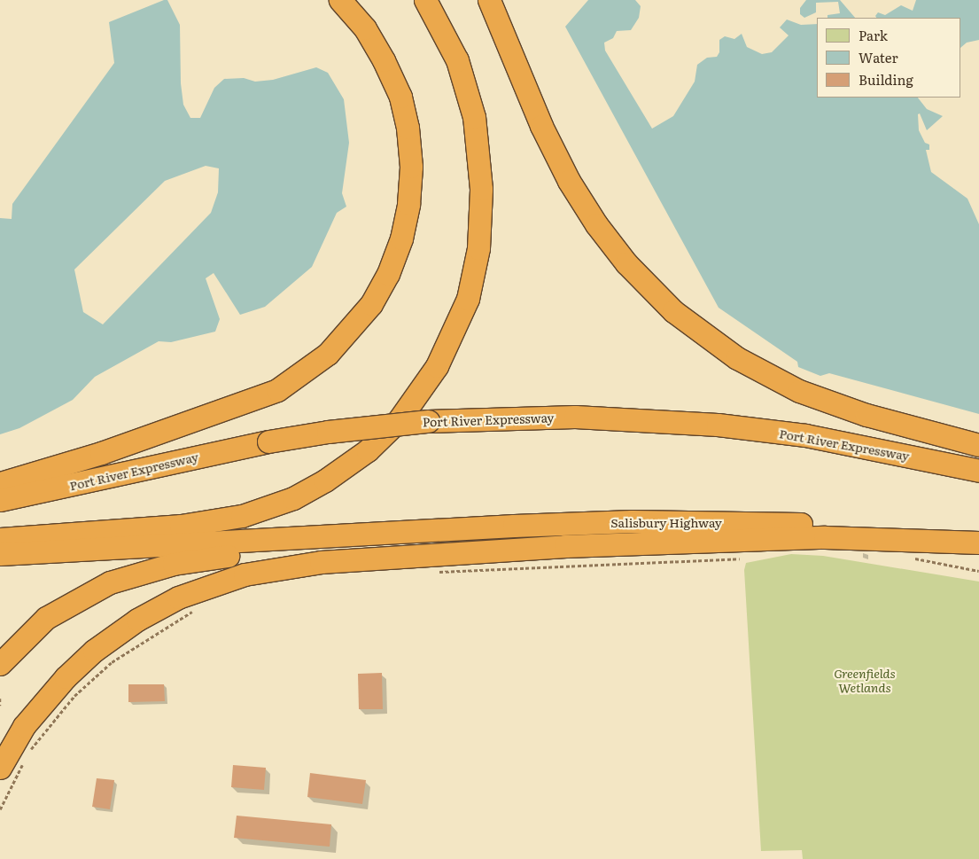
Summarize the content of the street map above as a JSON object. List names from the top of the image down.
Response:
{
  "streets": {
    "highway": ["Port River Expressway", "Salisbury Highway"]
  },
  "parks": ["Greenfields Wetlands"],
  "legend": ["Park", "Water", "Building"]
}
